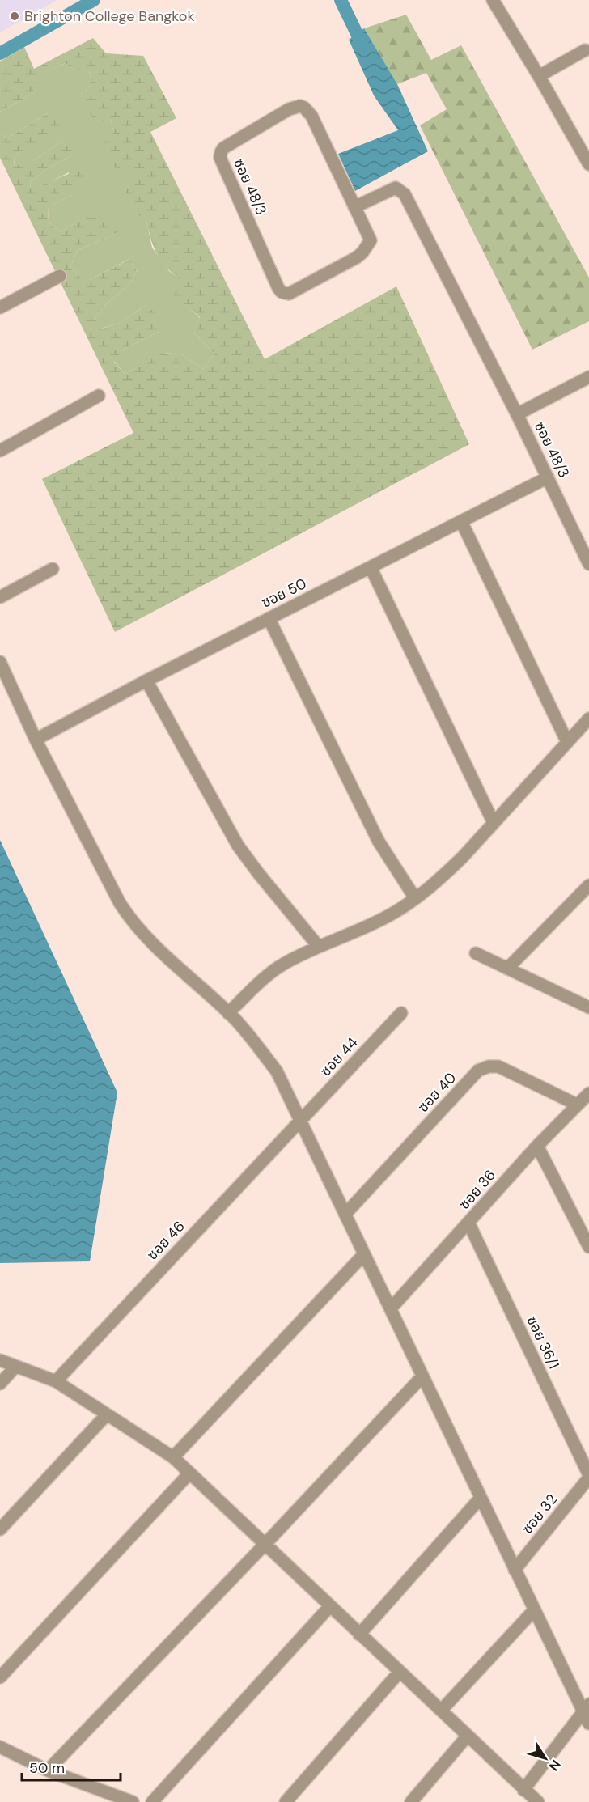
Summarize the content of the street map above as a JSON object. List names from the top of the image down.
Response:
{
  "streets": {
    "street": [
      "ซอย 48/3",
      "ซอย 50",
      "ซอย 44",
      "ซอย 40",
      "ซอย 36",
      "ซอย 46",
      "ซอย 36/1",
      "ซอย 32"
    ]
  },
  "crossings": [
    ["ซอย 48/3", "ซอย 50"],
    ["ซอย 44", "ซอย 46"],
    ["ซอย 40", "ซอย 36"],
    ["ซอย 36", "ซอย 36/1"],
    ["ซอย 36/1", "ซอย 32"]
  ],
  "places": ["Brighton College Bangkok"],
  "scale_bar": "50 m",
  "north": "bottom right"
}
